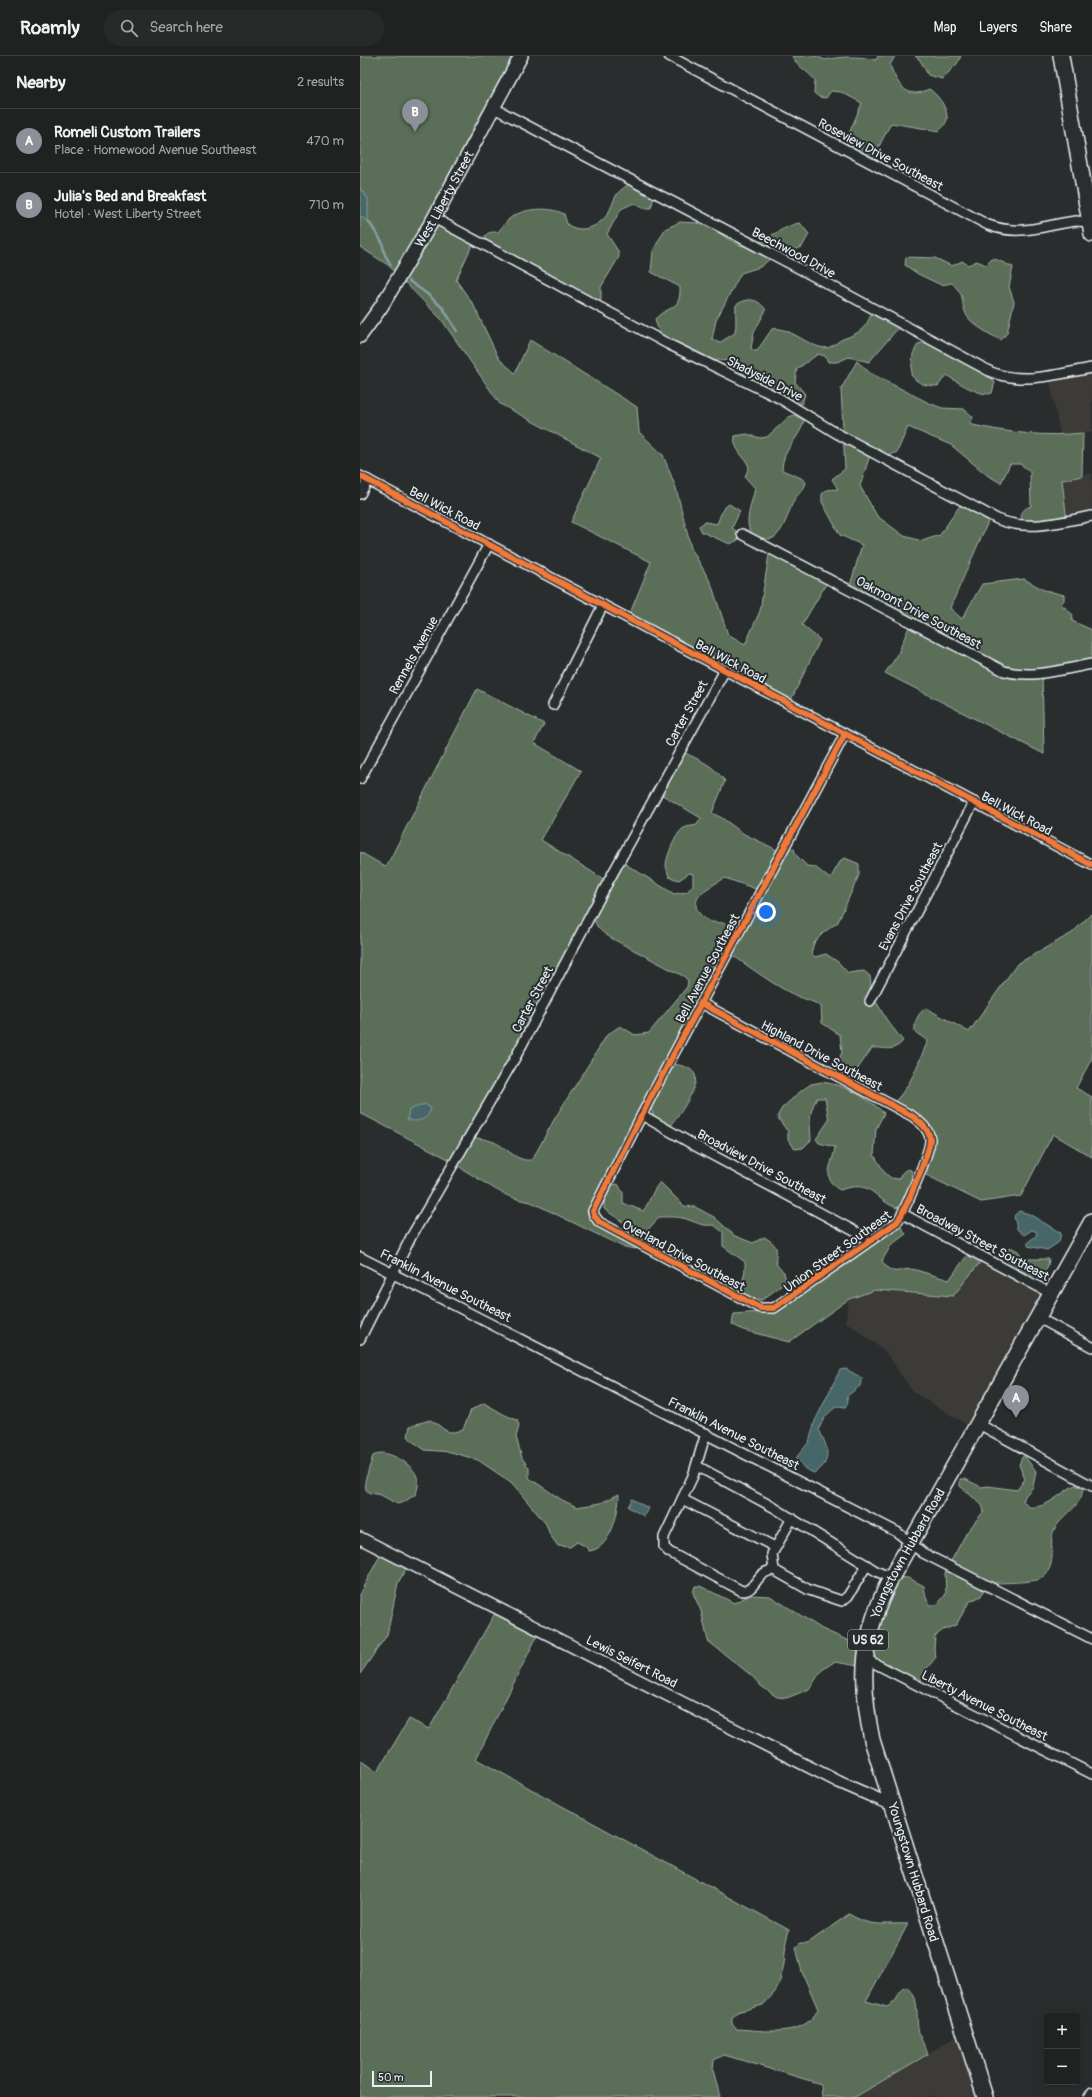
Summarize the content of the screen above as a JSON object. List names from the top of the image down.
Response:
{
  "streets": {
    "main road": ["West Liberty Street", "Youngstown Hubbard Road", "US 62"],
    "street": [
      "Roseview Drive Southeast",
      "Beechwood Drive",
      "Shadyside Drive",
      "Bell Wick Road",
      "Oakmont Drive Southeast",
      "Rennels Avenue",
      "Carter Street",
      "Evans Drive Southeast",
      "Bell Avenue Southeast",
      "Highland Drive Southeast",
      "Broadview Drive Southeast",
      "Broadway Street Southeast",
      "Union Street Southeast",
      "Overland Drive Southeast",
      "Franklin Avenue Southeast",
      "Lewis Seifert Road",
      "Liberty Avenue Southeast"
    ]
  },
  "crossings": [
    ["West Liberty Street", "Beechwood Drive"],
    ["West Liberty Street", "Shadyside Drive"],
    ["Bell Wick Road", "Rennels Avenue"],
    ["Bell Wick Road", "Carter Street"],
    ["Bell Wick Road", "Evans Drive Southeast"],
    ["Bell Wick Road", "Bell Avenue Southeast"],
    ["Carter Street", "Franklin Avenue Southeast"],
    ["Bell Avenue Southeast", "Highland Drive Southeast"],
    ["Bell Avenue Southeast", "Broadview Drive Southeast"],
    ["Bell Avenue Southeast", "Overland Drive Southeast"],
    ["Highland Drive Southeast", "Union Street Southeast"],
    ["Broadview Drive Southeast", "Union Street Southeast"],
    ["Broadway Street Southeast", "Union Street Southeast"],
    ["Broadway Street Southeast", "Youngstown Hubbard Road"],
    ["Union Street Southeast", "Overland Drive Southeast"],
    ["Franklin Avenue Southeast", "Youngstown Hubbard Road"],
    ["Youngstown Hubbard Road", "Lewis Seifert Road"],
    ["Youngstown Hubbard Road", "Liberty Avenue Southeast"]
  ],
  "scale_bar": "50 m",
  "page": {
    "header": "Roamly",
    "search": "Search here",
    "nav": ["Map", "Layers", "Share"],
    "heading": ["Nearby", "2 results"],
    "pins": ["B", "A"],
    "list": [
      {
        "mark": "A",
        "name": "Romeli Custom Trailers",
        "note": "Place · Homewood Avenue Southeast",
        "value": "470 m"
      },
      {
        "mark": "B",
        "name": "Julia's Bed and Breakfast",
        "note": "Hotel · West Liberty Street",
        "value": "710 m"
      }
    ],
    "map_buttons": ["+", "−"],
    "scale": "50 m"
  }
}
